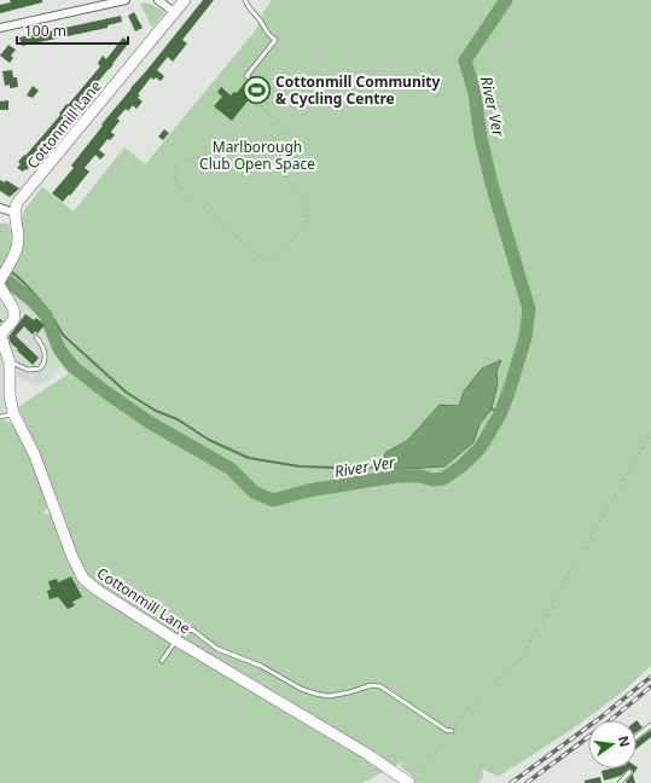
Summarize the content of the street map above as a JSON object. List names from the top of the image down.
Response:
{
  "streets": {
    "street": ["Cottonmill Lane"]
  },
  "water": ["River Ver"],
  "parks": ["Marlborough Club Open Space"],
  "places": {
    "sports": ["Cottonmill Community & Cycling Centre"]
  },
  "scale_bar": "100 m",
  "north": "right"
}
